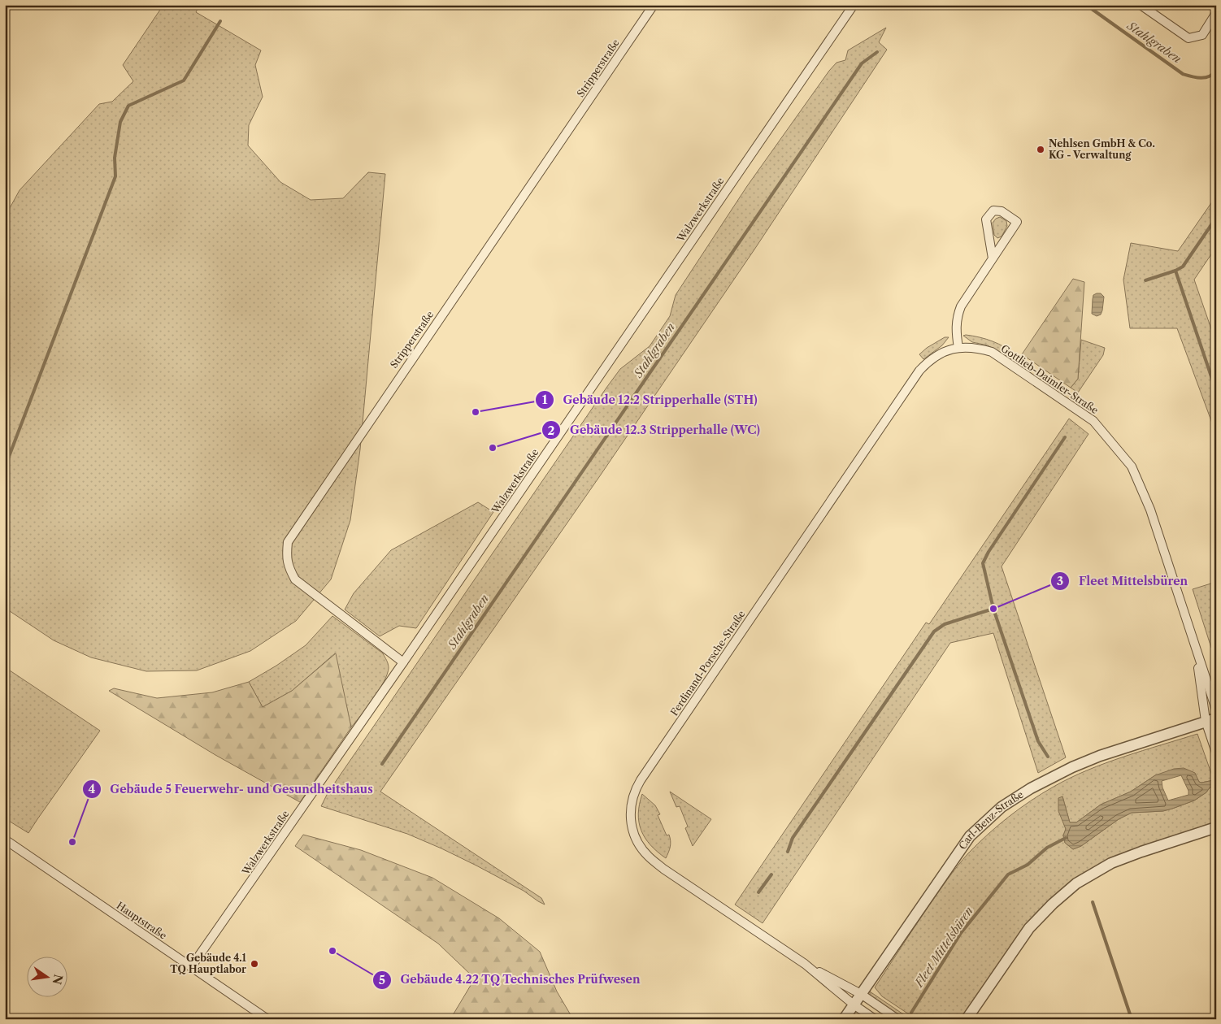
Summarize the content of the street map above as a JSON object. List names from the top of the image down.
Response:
{
  "streets": {
    "street": [
      "Stripperstraße",
      "Walzwerkstraße",
      "Gottlieb-Daimler-Straße",
      "Ferdinand-Porsche-Straße",
      "Carl-Benz-Straße",
      "Hauptstraße"
    ]
  },
  "crossings": [
    ["Stripperstraße", "Walzwerkstraße"],
    ["Walzwerkstraße", "Hauptstraße"],
    ["Gottlieb-Daimler-Straße", "Ferdinand-Porsche-Straße"],
    ["Gottlieb-Daimler-Straße", "Carl-Benz-Straße"],
    ["Ferdinand-Porsche-Straße", "Carl-Benz-Straße"]
  ],
  "water": ["Stahlgraben", "Fleet Mittelsbüren"],
  "places": [
    "Nehlsen GmbH & Co. KG - Verwaltung",
    "Gebäude 12.2 Stripperhalle (STH)",
    "Gebäude 12.3 Stripperhalle (WC)",
    "Fleet Mittelsbüren",
    "Gebäude 5 Feuerwehr- und Gesundheitshaus",
    "Gebäude 4.22 TQ Technisches Prüfwesen",
    "Gebäude 4.1 TQ Hauptlabor"
  ],
  "north": "right"
}
